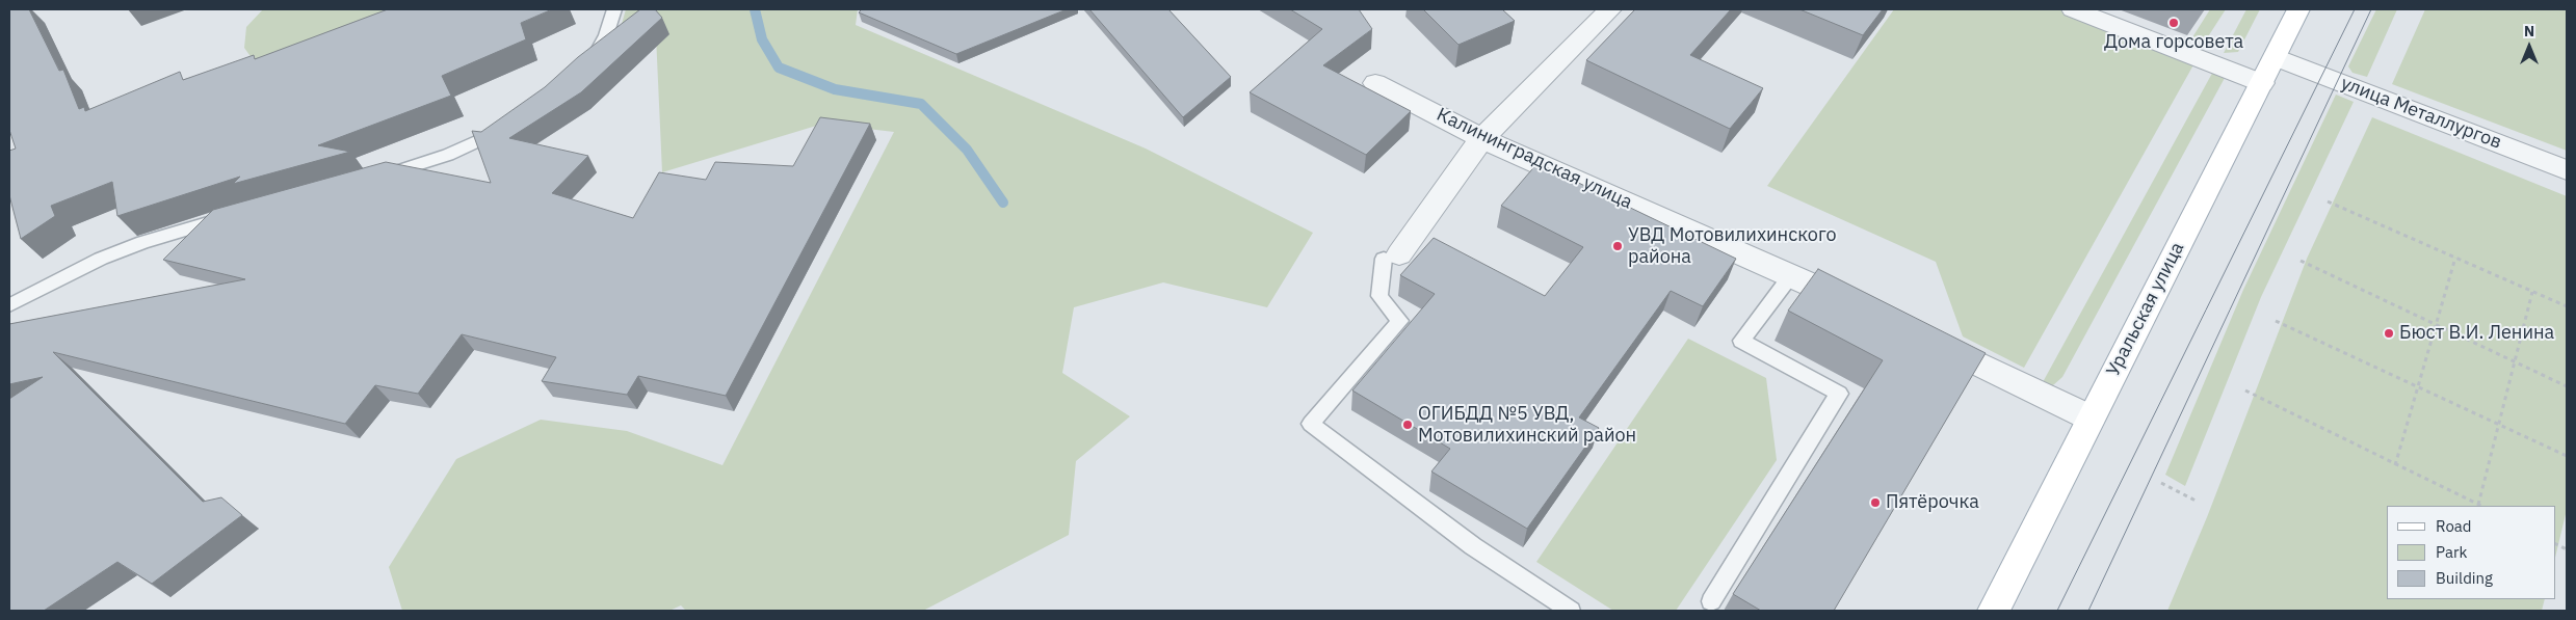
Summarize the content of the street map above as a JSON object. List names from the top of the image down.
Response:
{
  "streets": {
    "main road": ["Уральская улица"],
    "street": ["улица Металлургов", "Калининградская улица"]
  },
  "crossings": [
    ["улица Металлургов", "Уральская улица"]
  ],
  "places": [
    "Дома горсовета",
    "УВД Мотовилихинского района",
    "Бюст В.И. Ленина",
    "ОГИБДД №5 УВД, Мотовилихинский район",
    "Пятёрочка"
  ],
  "legend": ["Road", "Park", "Building"],
  "north": "top"
}
